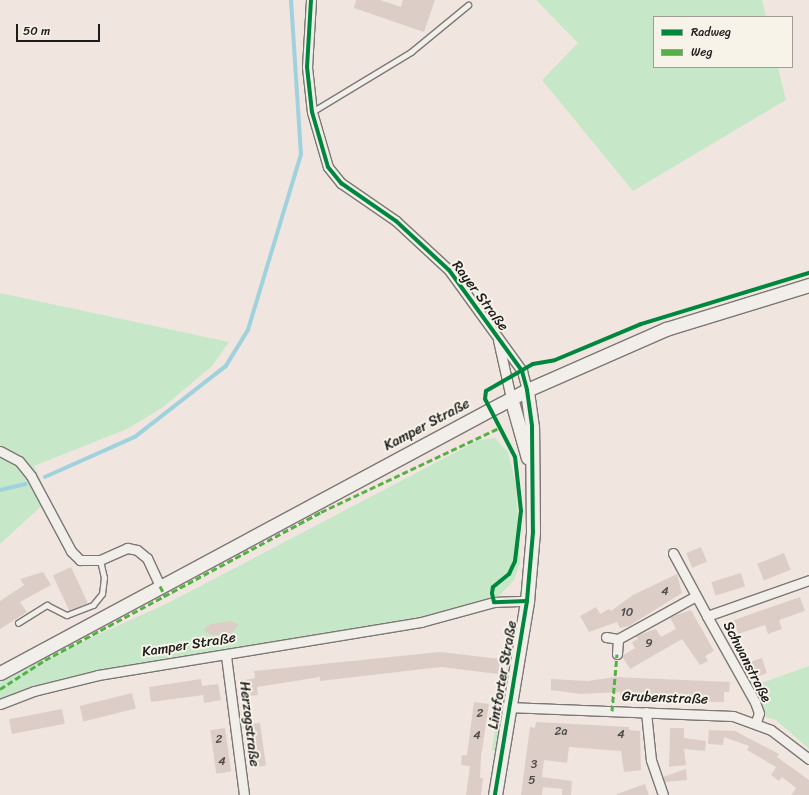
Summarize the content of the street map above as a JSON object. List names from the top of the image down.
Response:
{
  "streets": {
    "main road": ["Kamper Straße", "Lintforter Straße"],
    "street": [
      "Rayer Straße",
      "Schwanstraße",
      "Grubenstraße",
      "Herzogstraße"
    ]
  },
  "crossings": [
    ["Rayer Straße", "Kamper Straße"],
    ["Rayer Straße", "Lintforter Straße"],
    ["Kamper Straße", "Lintforter Straße"],
    ["Kamper Straße", "Herzogstraße"],
    ["Schwanstraße", "Grubenstraße"],
    ["Lintforter Straße", "Grubenstraße"]
  ],
  "house_numbers": [
    "4",
    "10",
    "9",
    "2",
    "2a",
    "4",
    "4",
    "2",
    "4",
    "3",
    "5"
  ],
  "legend": ["Radweg", "Weg"],
  "scale_bar": "50 m"
}
